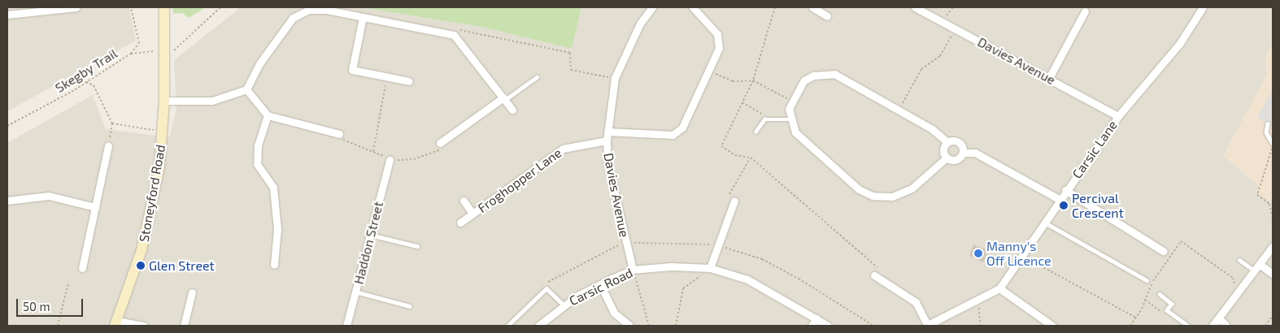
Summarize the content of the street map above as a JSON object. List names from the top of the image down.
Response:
{
  "streets": {
    "main road": ["Stoneyford Road"],
    "street": [
      "Davies Avenue",
      "Carsic Lane",
      "Froghopper Lane",
      "Haddon Street",
      "Carsic Road"
    ],
    "path": ["Skegby Trail"]
  },
  "crossings": [
    ["Davies Avenue", "Carsic Lane"],
    ["Davies Avenue", "Froghopper Lane"],
    ["Davies Avenue", "Carsic Road"]
  ],
  "places": ["Percival Crescent", "Manny's Off Licence", "Glen Street"],
  "scale_bar": "50 m"
}
